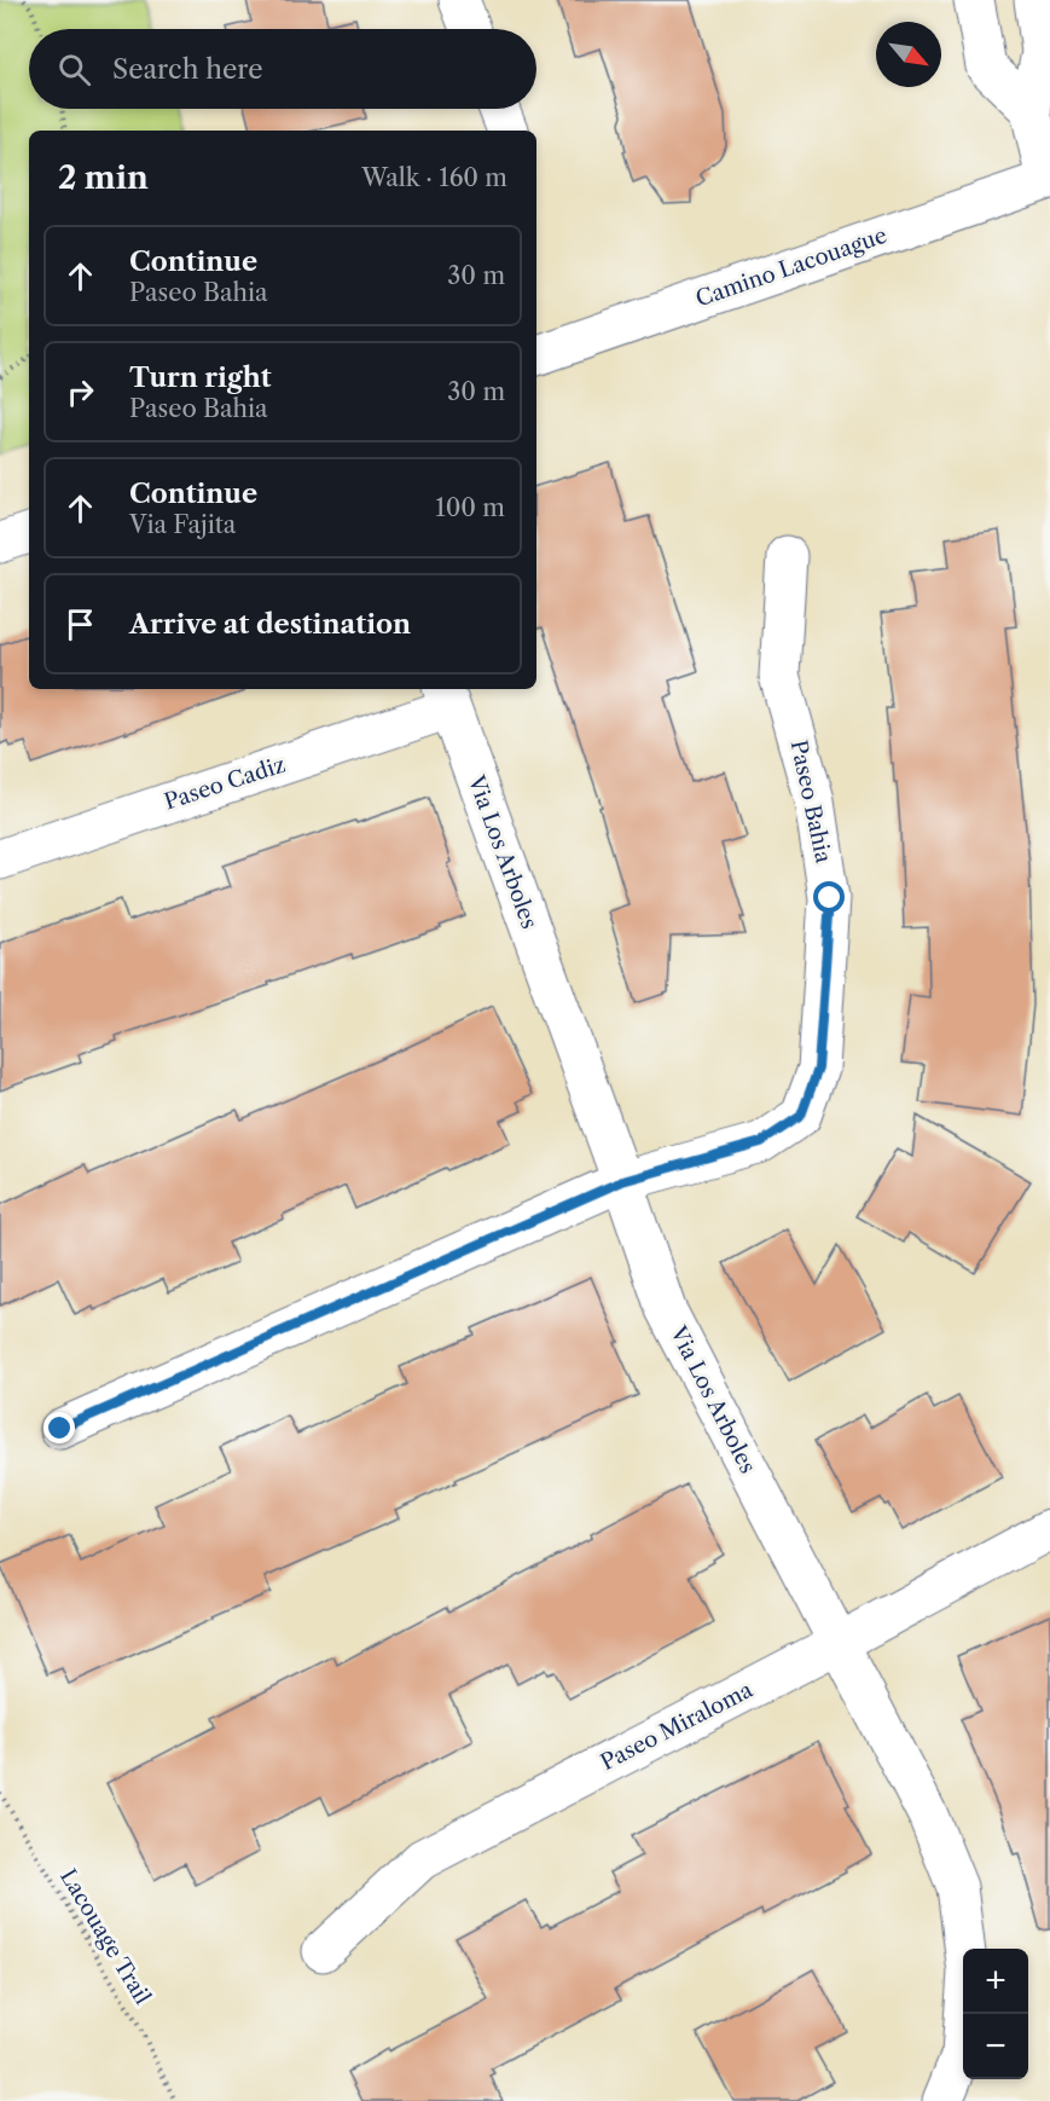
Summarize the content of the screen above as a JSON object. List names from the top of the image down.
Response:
{
  "streets": {
    "street": [
      "Camino Lacouague",
      "Paseo Cadiz",
      "Paseo Bahia",
      "Via Los Arboles",
      "Paseo Miraloma"
    ],
    "path": ["Lacouage Trail"]
  },
  "crossings": [
    ["Paseo Cadiz", "Via Los Arboles"],
    ["Paseo Bahia", "Via Los Arboles"],
    ["Via Los Arboles", "Paseo Miraloma"]
  ],
  "north": "bottom right",
  "page": {
    "search": "Search here",
    "heading": ["2 min", "Walk · 160 m"],
    "list": [
      ["Continue", "Paseo Bahia", "30 m"],
      ["Turn right", "Paseo Bahia", "30 m"],
      ["Continue", "Via Fajita", "100 m"],
      "Arrive at destination"
    ],
    "map_buttons": ["+", "−"]
  }
}
